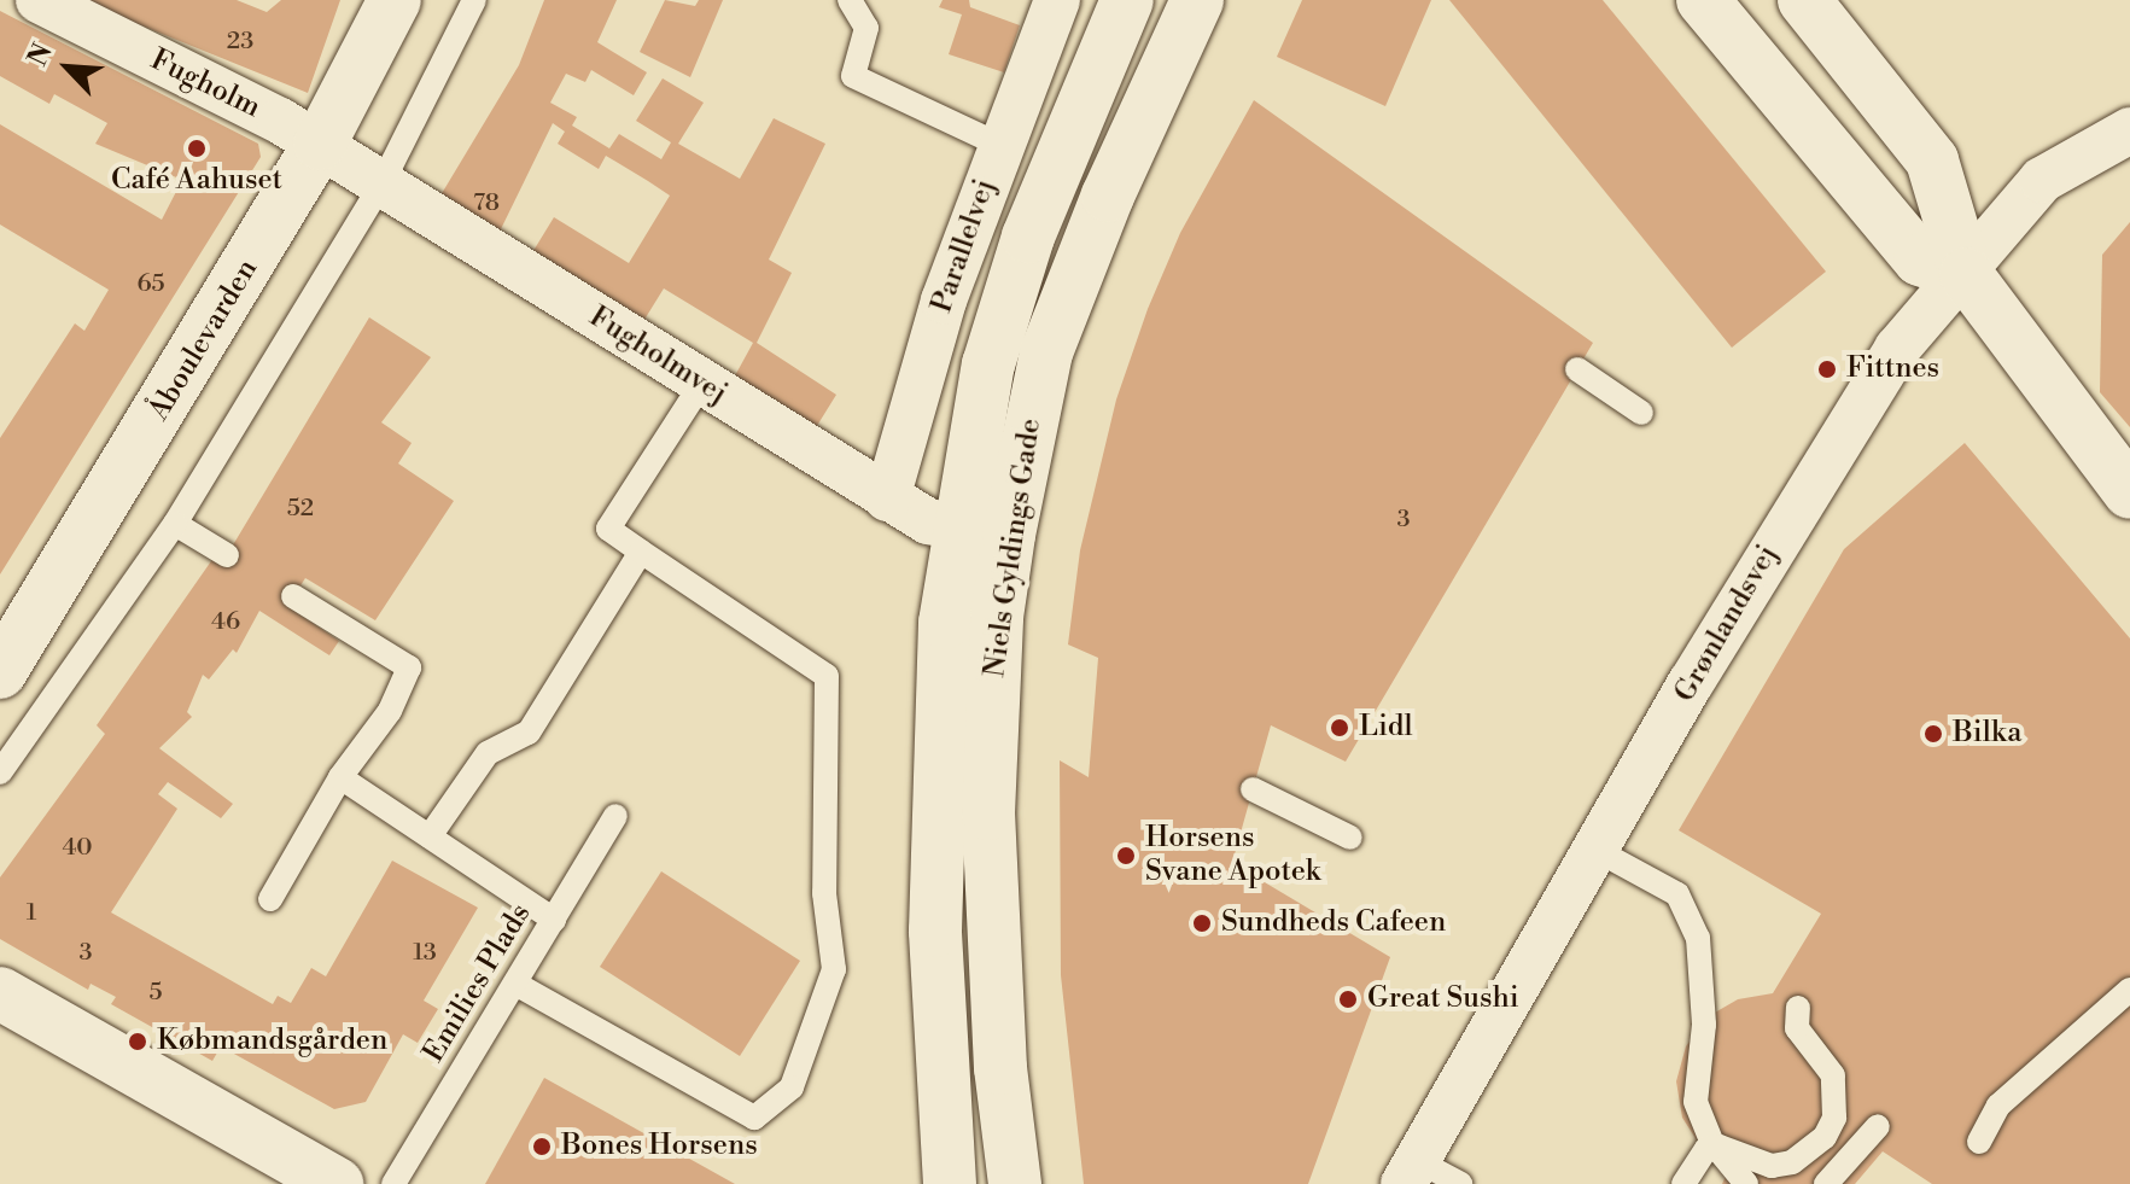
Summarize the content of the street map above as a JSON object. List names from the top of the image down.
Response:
{
  "streets": {
    "street": [
      "Fugholm",
      "Parallelvej",
      "Åboulevarden",
      "Fugholmvej",
      "Niels Gyldings Gade",
      "Grønlandsvej"
    ],
    "lane": ["Emilies Plads"]
  },
  "crossings": [
    ["Fugholm", "Åboulevarden"],
    ["Fugholm", "Fugholmvej"],
    ["Parallelvej", "Fugholmvej"],
    ["Åboulevarden", "Fugholmvej"],
    ["Fugholmvej", "Niels Gyldings Gade"]
  ],
  "places": [
    "Café Aahuset",
    "Fittnes",
    "Lidl",
    "Bilka",
    "Horsens Svane Apotek",
    "Sundheds Cafeen",
    "Great Sushi",
    "Købmandsgården",
    "Bones Horsens"
  ],
  "house_numbers": [
    "23",
    "78",
    "65",
    "52",
    "3",
    "46",
    "40",
    "1",
    "3",
    "13",
    "5"
  ],
  "north": "top left"
}
